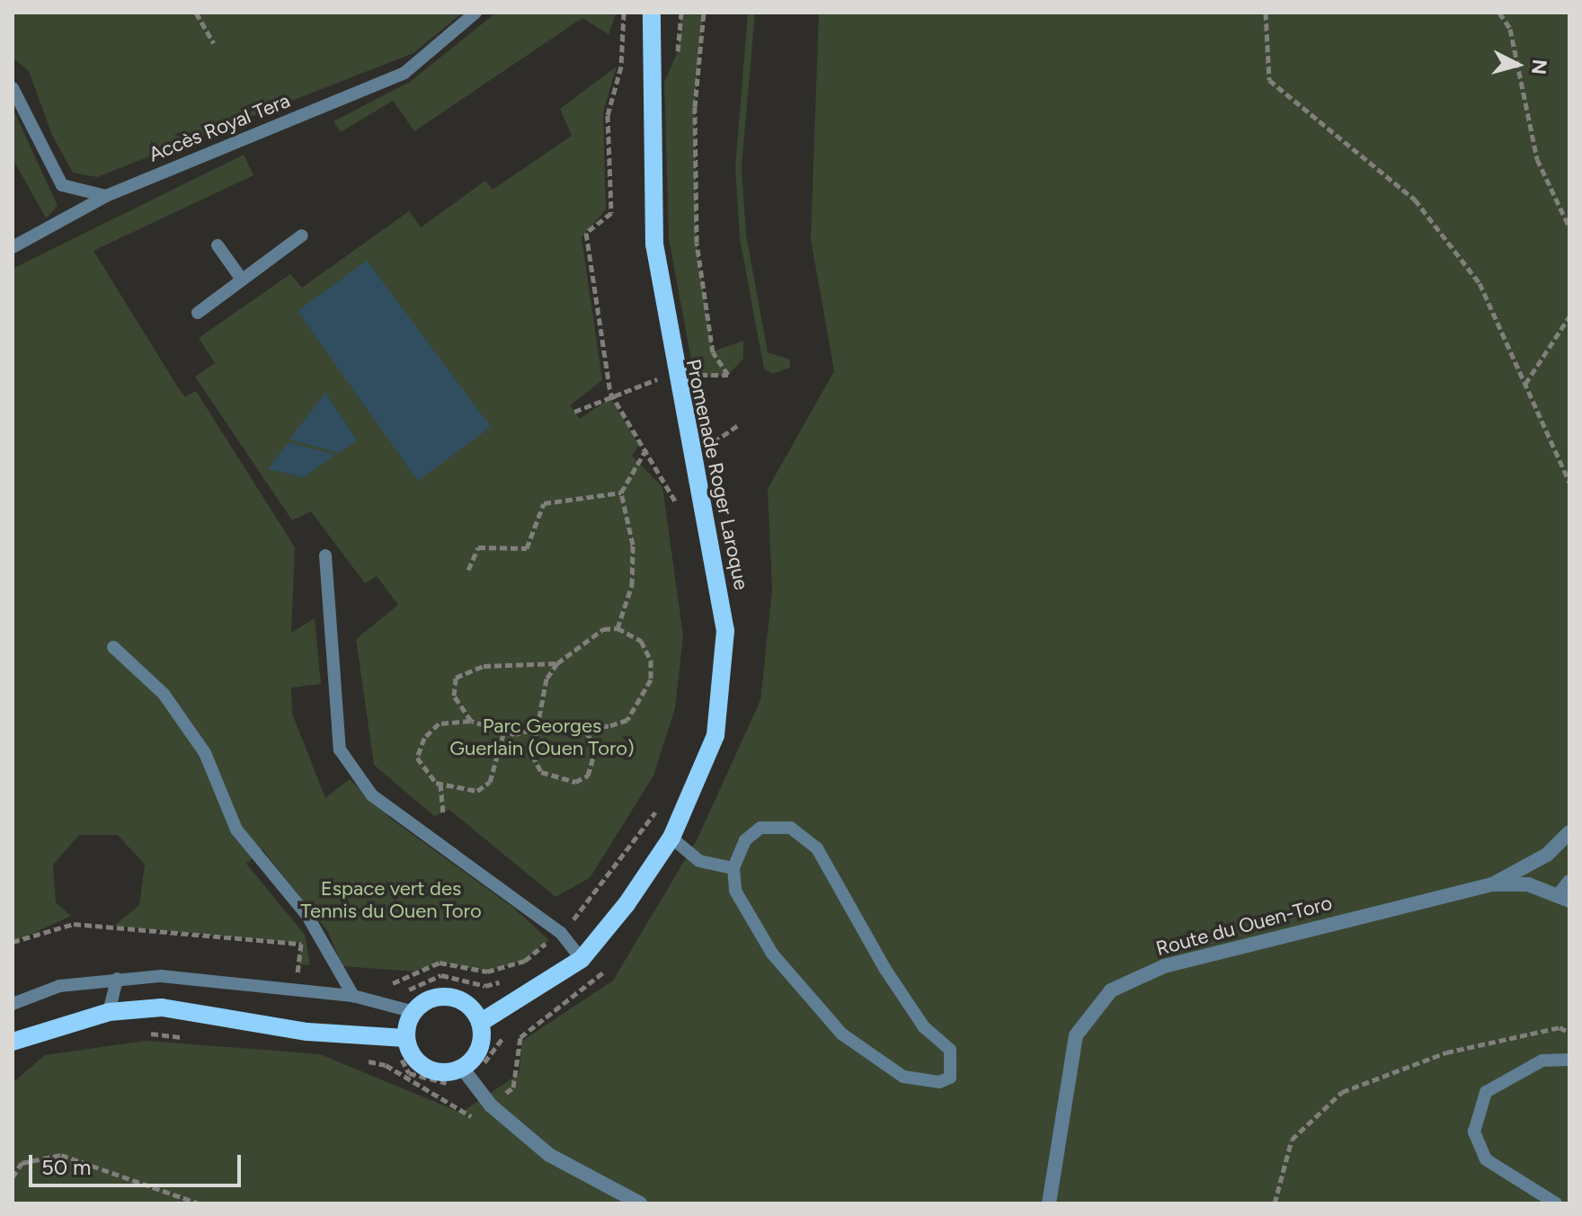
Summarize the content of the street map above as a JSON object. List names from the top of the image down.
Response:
{
  "streets": {
    "main road": ["Promenade Roger Laroque"],
    "street": ["Route du Ouen-Toro"],
    "lane": ["Accès Royal Tera"]
  },
  "parks": ["Parc Georges Guerlain (Ouen Toro)", "Espace vert des Tennis du Ouen Toro"],
  "scale_bar": "50 m",
  "north": "right"
}
